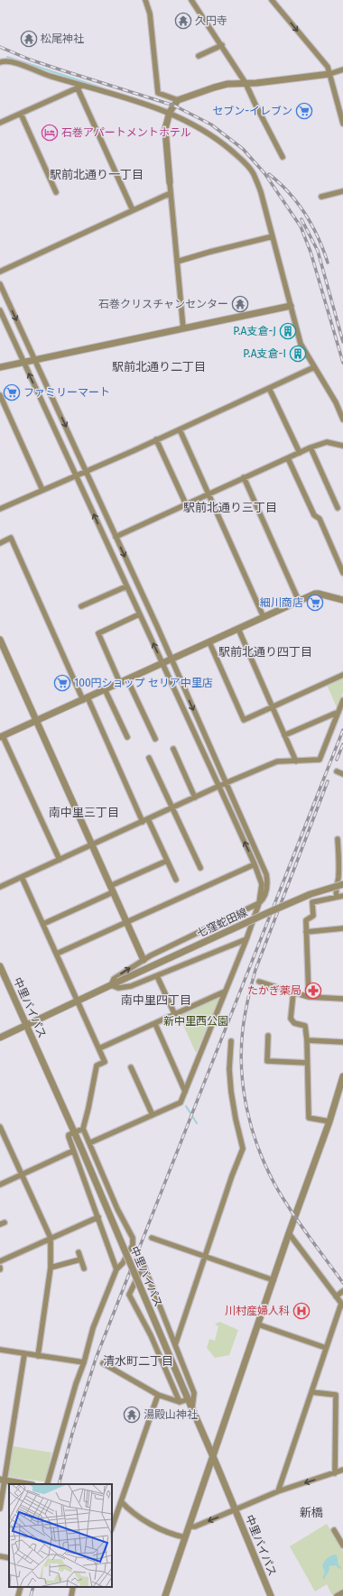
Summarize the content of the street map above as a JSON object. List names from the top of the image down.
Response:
{
  "streets": {
    "street": ["七窪蛇田線", "中里バイパス"]
  },
  "crossings": [
    ["七窪蛇田線", "中里バイパス"]
  ],
  "districts": [
    "駅前北通り一丁目",
    "駅前北通り二丁目",
    "駅前北通り三丁目",
    "駅前北通り四丁目",
    "南中里三丁目",
    "南中里四丁目",
    "清水町二丁目",
    "新橋"
  ],
  "parks": ["新中里西公園"],
  "places": {
    "temple": [
      "久円寺",
      "松尾神社",
      "石巻クリスチャンセンター",
      "湯殿山神社"
    ],
    "supermarket": [
      "セブン-イレブン",
      "ファミリーマート",
      "細川商店",
      "100円ショップ セリア中里店"
    ],
    "hotel": ["石巻アパートメントホテル"],
    "building": ["P.A支倉-J", "P.A支倉-I"],
    "pharmacy": ["たかぎ薬局"],
    "hospital": ["川村産婦人科"]
  }
}
